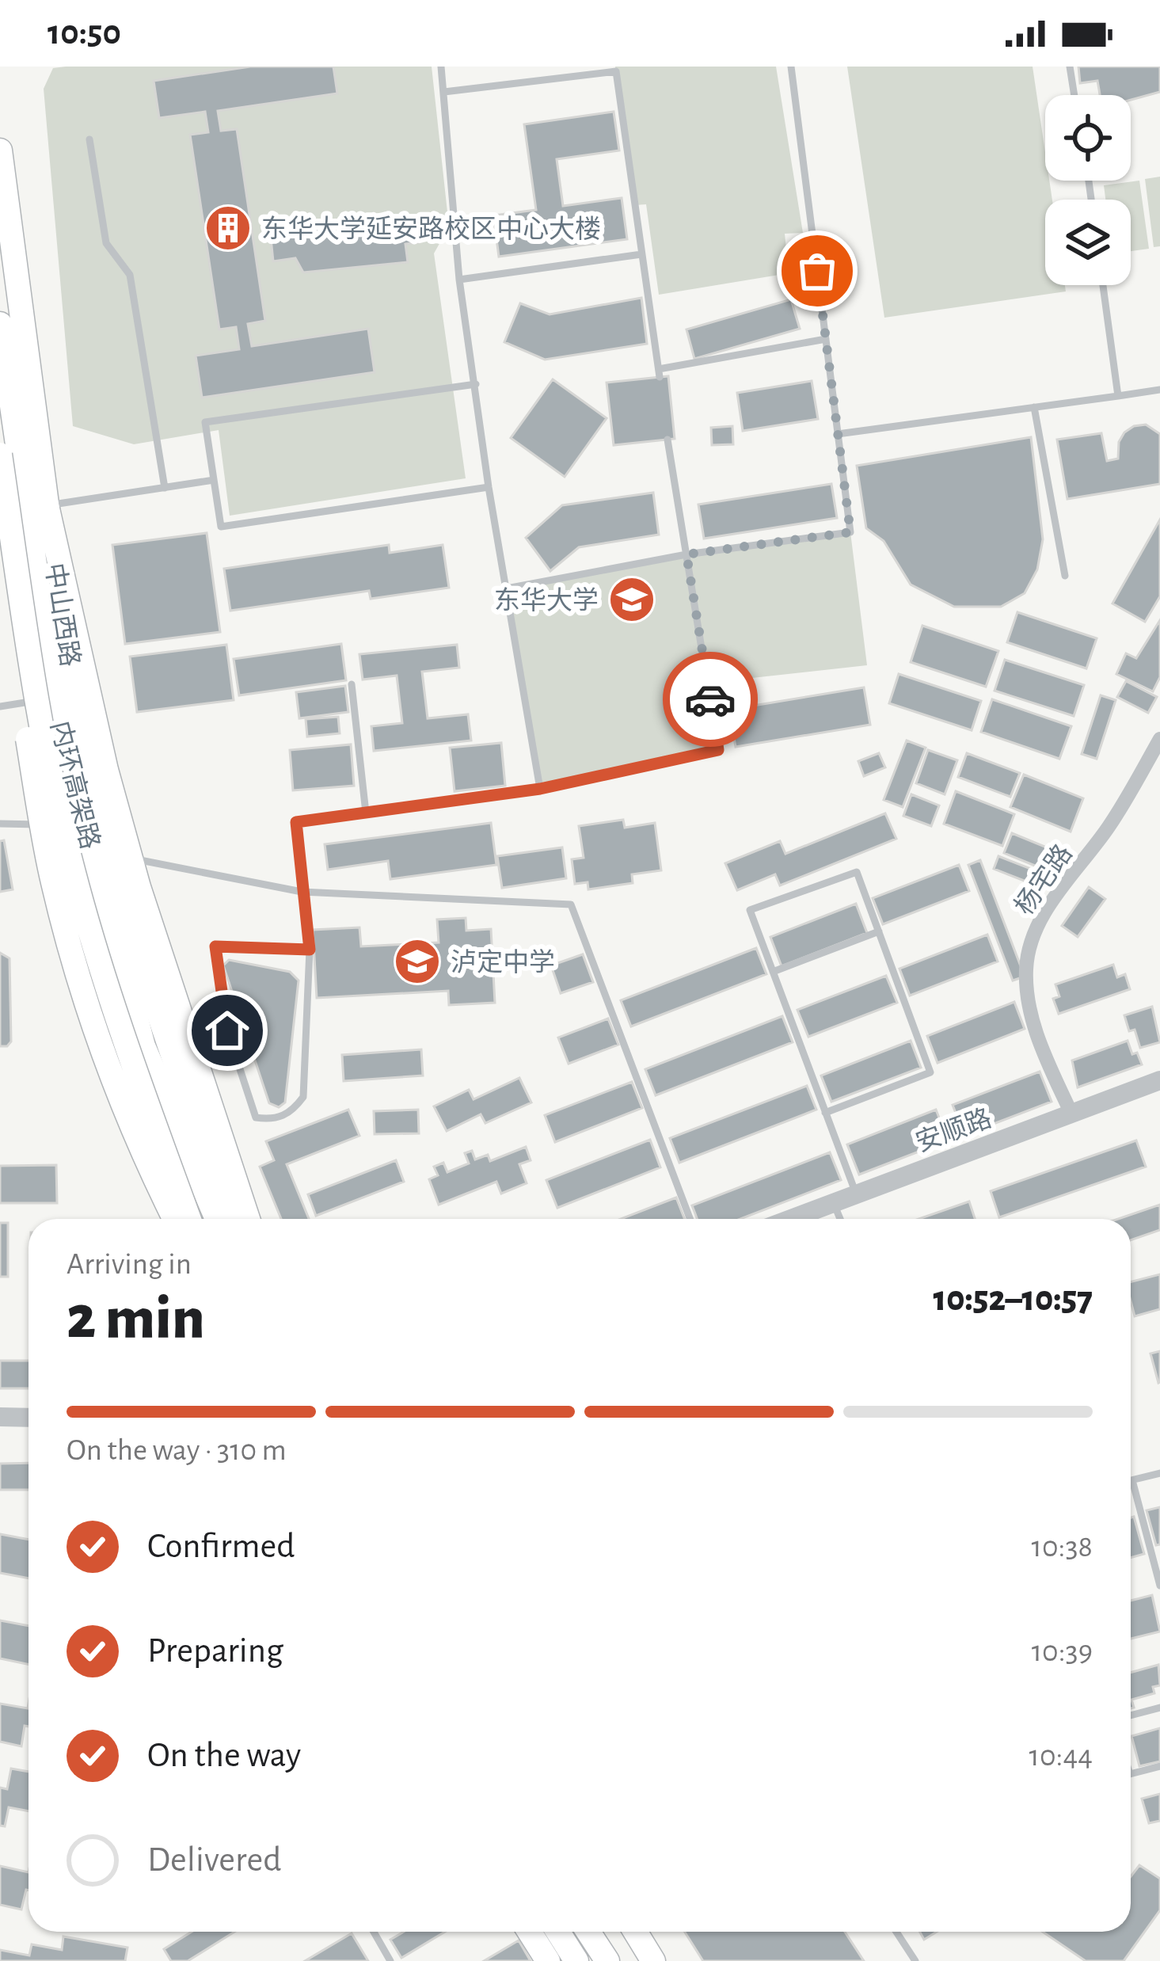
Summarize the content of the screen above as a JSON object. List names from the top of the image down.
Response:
{
  "streets": {
    "main road": ["中山西路", "内环高架路"],
    "street": ["杨宅路", "安顺路"]
  },
  "crossings": [
    ["中山西路", "内环高架路"],
    ["杨宅路", "安顺路"]
  ],
  "places": {
    "building": ["东华大学延安路校区中心大楼"],
    "school or university": ["东华大学", "泸定中学"]
  },
  "page": {
    "status": "10:50",
    "heading": ["2 min", "Arriving in", "10:52–10:57"],
    "bar": "On the way · 310 m",
    "list": [
      ["Confirmed", "10:38"],
      ["Preparing", "10:39"],
      ["On the way", "10:44"],
      "Delivered"
    ]
  }
}
